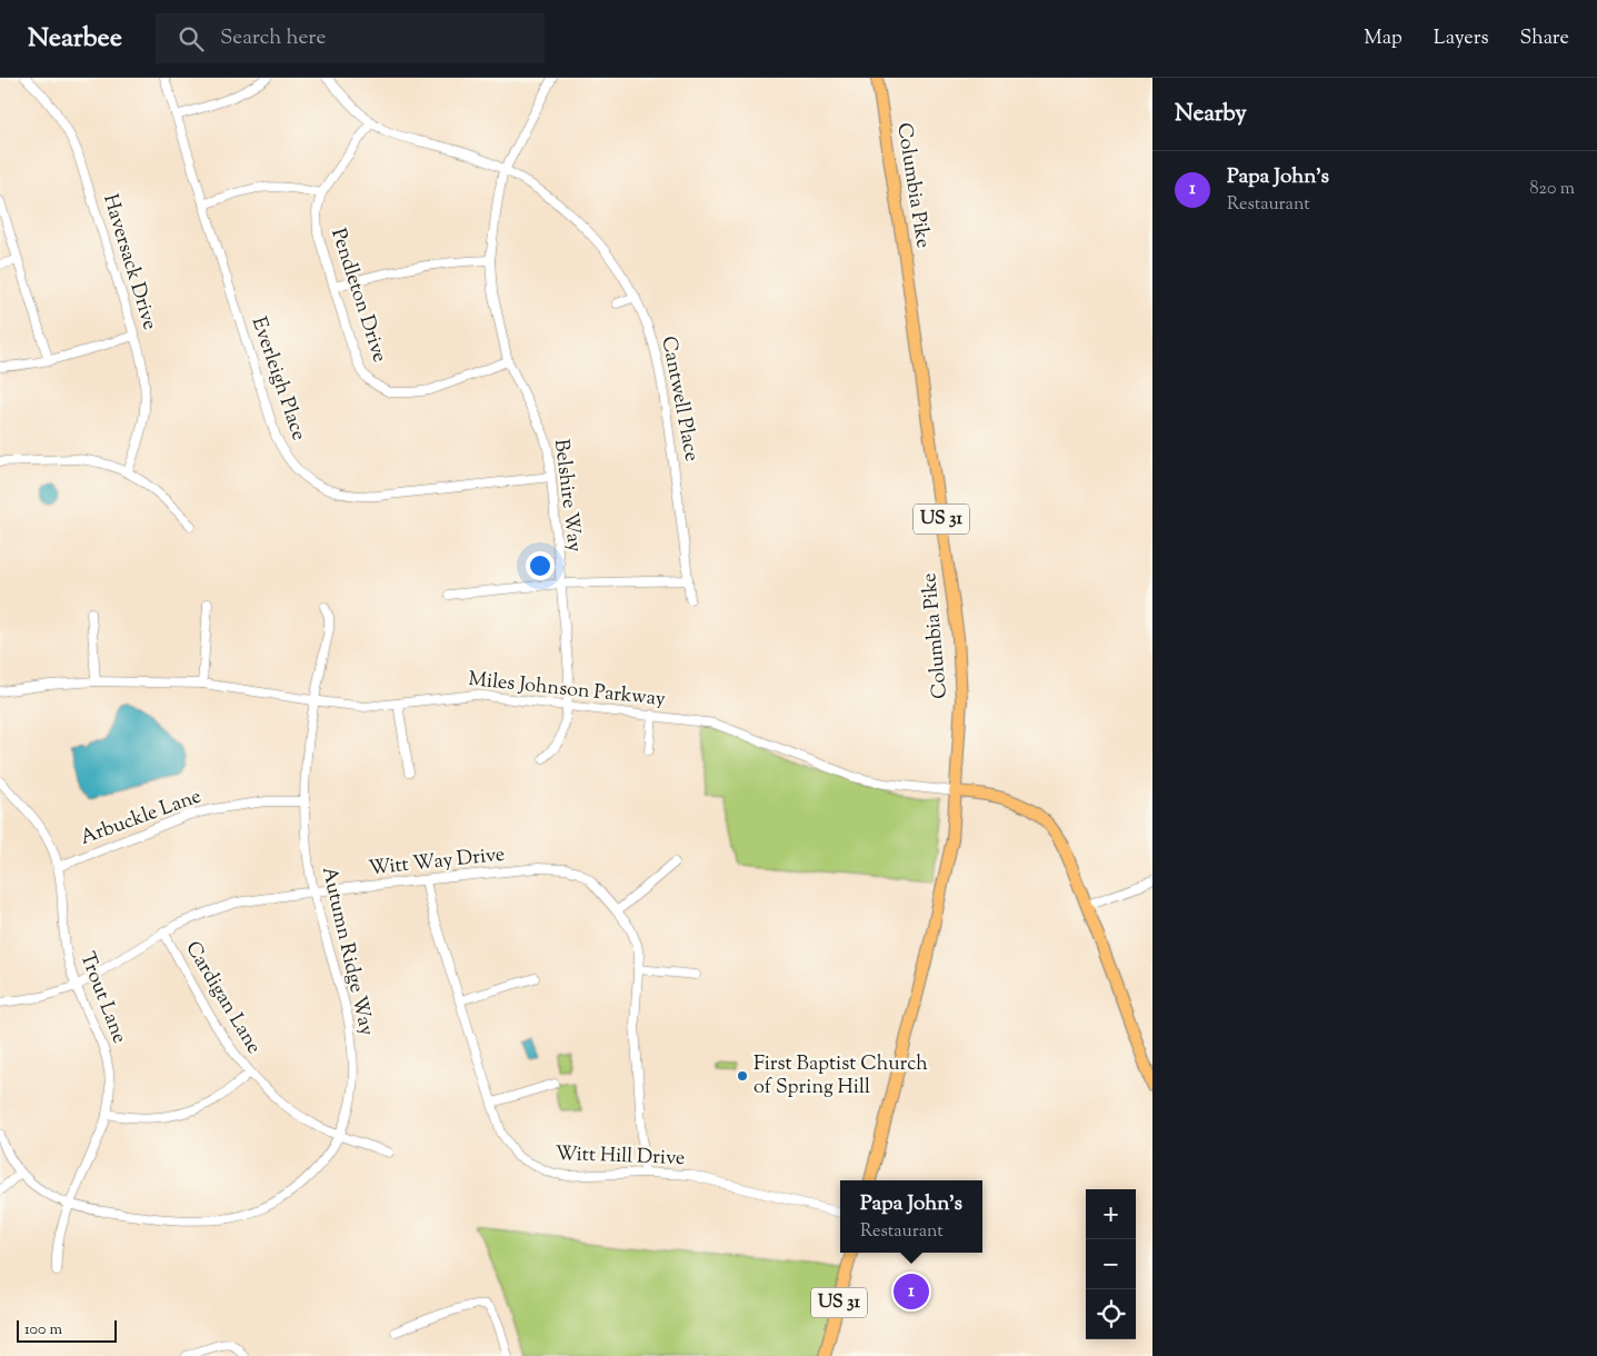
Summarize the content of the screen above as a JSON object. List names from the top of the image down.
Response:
{
  "streets": {
    "main road": ["Columbia Pike", "US 31"],
    "street": [
      "Haversack Drive",
      "Pendleton Drive",
      "Everleigh Place",
      "Cantwell Place",
      "Belshire Way",
      "Miles Johnson Parkway",
      "Arbuckle Lane",
      "Witt Way Drive",
      "Autumn Ridge Way",
      "Trout Lane",
      "Cardigan Lane",
      "Witt Hill Drive"
    ]
  },
  "crossings": [
    ["Columbia Pike", "Miles Johnson Parkway"],
    ["Pendleton Drive", "Cantwell Place"],
    ["Pendleton Drive", "Belshire Way"],
    ["Everleigh Place", "Belshire Way"],
    ["Cantwell Place", "Belshire Way"],
    ["Belshire Way", "Miles Johnson Parkway"],
    ["Miles Johnson Parkway", "Autumn Ridge Way"],
    ["Arbuckle Lane", "Autumn Ridge Way"],
    ["Arbuckle Lane", "Trout Lane"],
    ["Witt Way Drive", "Autumn Ridge Way"],
    ["Witt Way Drive", "Trout Lane"],
    ["Witt Way Drive", "Cardigan Lane"],
    ["Witt Way Drive", "Witt Hill Drive"],
    ["Autumn Ridge Way", "Trout Lane"],
    ["Autumn Ridge Way", "Cardigan Lane"]
  ],
  "places": ["First Baptist Church of Spring Hill"],
  "scale_bar": "100 m",
  "page": {
    "header": "Nearbee",
    "search": "Search here",
    "nav": ["Map", "Layers", "Share"],
    "heading": "Nearby",
    "list": [
      {
        "mark": "1",
        "name": "Papa John's",
        "note": "Restaurant",
        "value": "820 m"
      }
    ],
    "popup": ["Papa John's", "Restaurant"],
    "map_buttons": ["+", "−"],
    "pins": "1",
    "scale": "100 m"
  }
}
